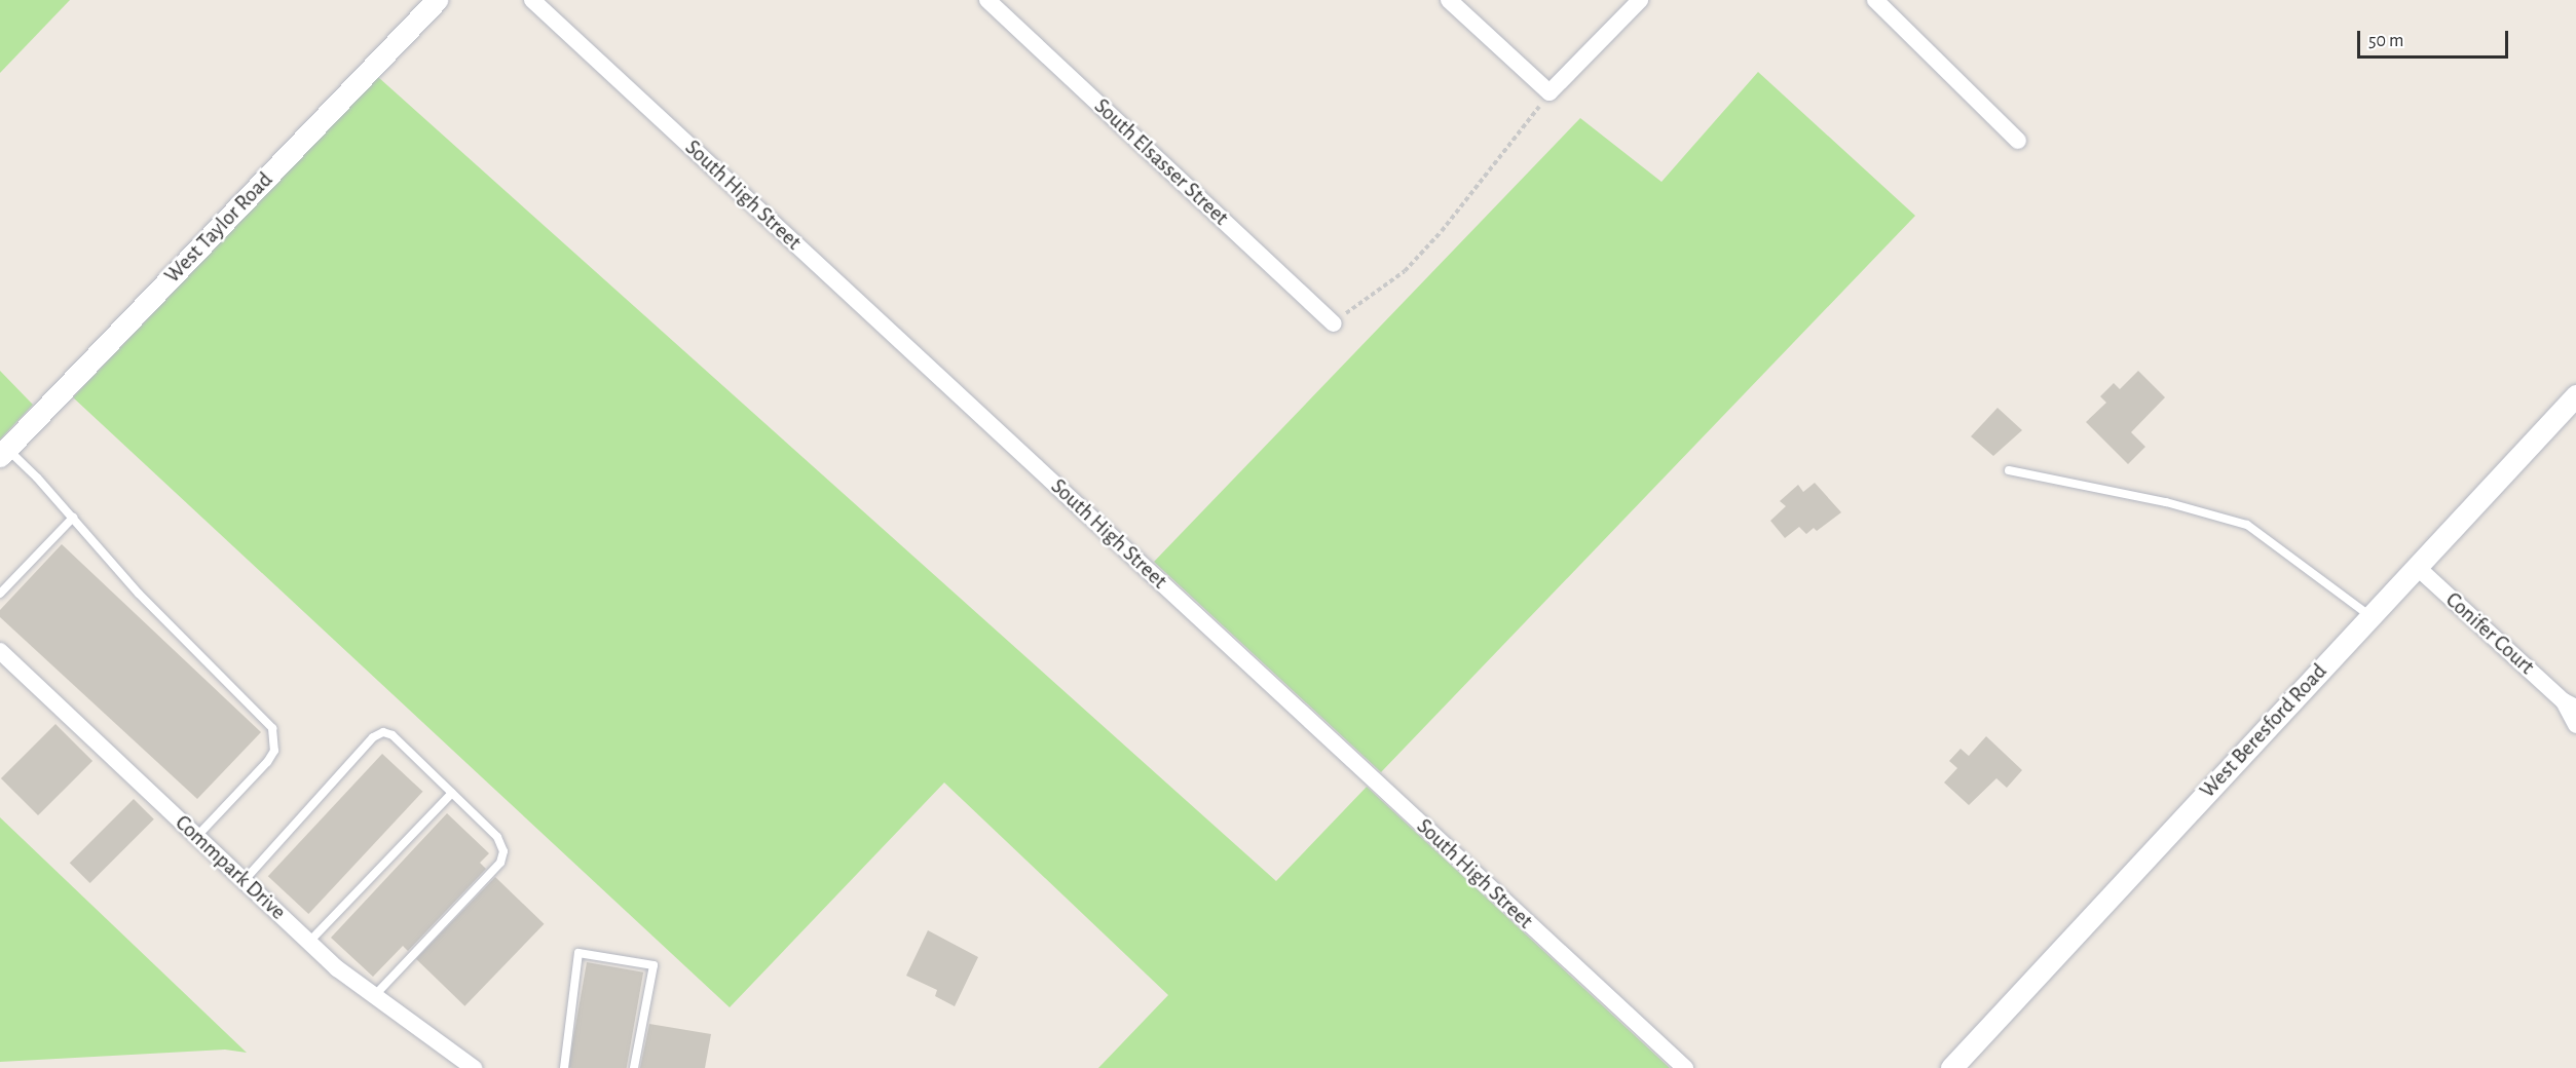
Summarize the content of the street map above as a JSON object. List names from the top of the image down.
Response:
{
  "streets": {
    "street": [
      "South Elsasser Street",
      "South High Street",
      "West Taylor Road",
      "Conifer Court",
      "West Beresford Road",
      "Commpark Drive"
    ]
  },
  "crossings": [
    ["Conifer Court", "West Beresford Road"]
  ],
  "scale_bar": "50 m"
}
